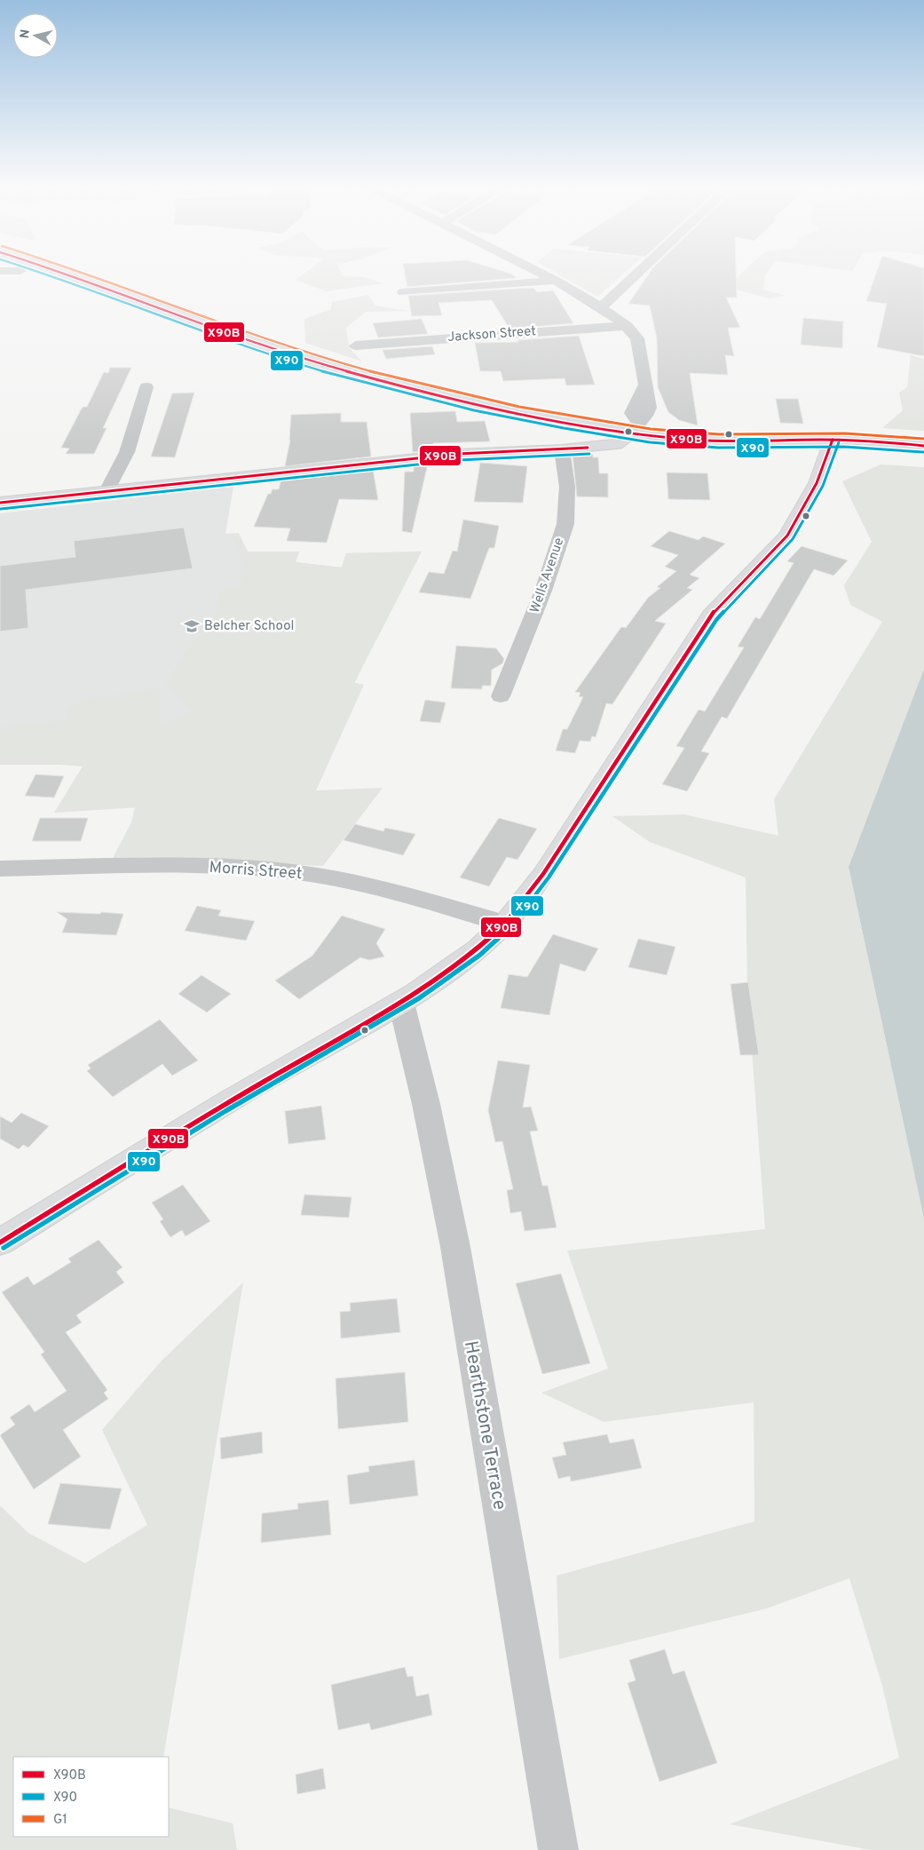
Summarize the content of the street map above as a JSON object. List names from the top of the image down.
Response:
{
  "streets": {
    "street": [
      "Jackson Street",
      "Wells Avenue",
      "Morris Street",
      "Hearthstone Terrace"
    ]
  },
  "places": {
    "school or university": ["Belcher School"]
  },
  "lines": ["transit line X90B", "transit line X90", "transit line G1"],
  "legend": ["X90B", "X90", "G1"],
  "north": "left"
}
